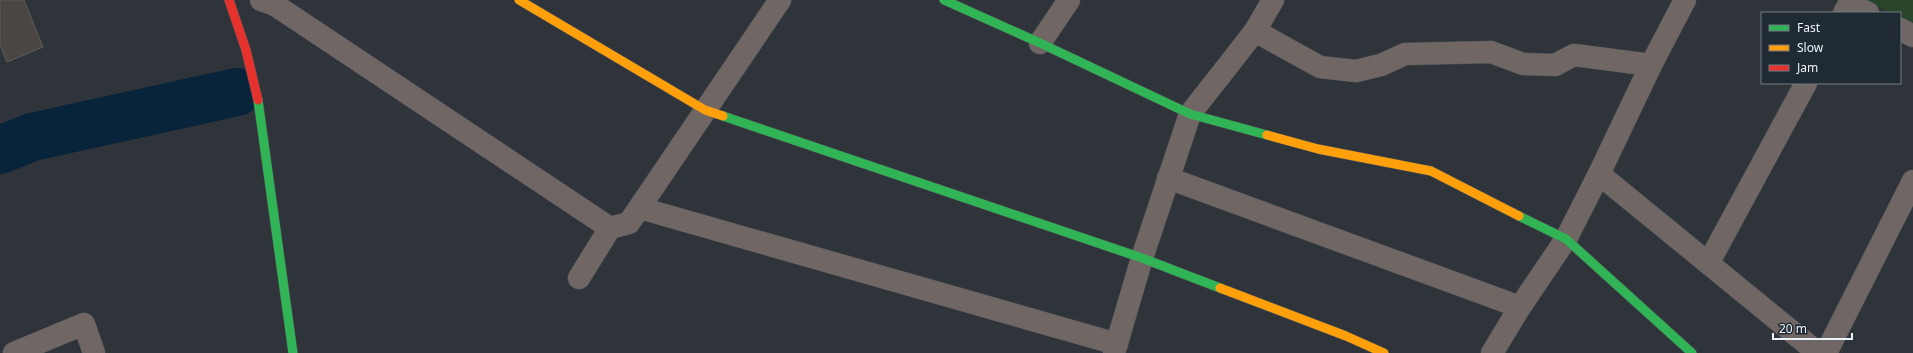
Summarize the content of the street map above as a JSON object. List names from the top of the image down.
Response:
{
  "legend": ["Fast", "Slow", "Jam"],
  "scale_bar": "20 m"
}
